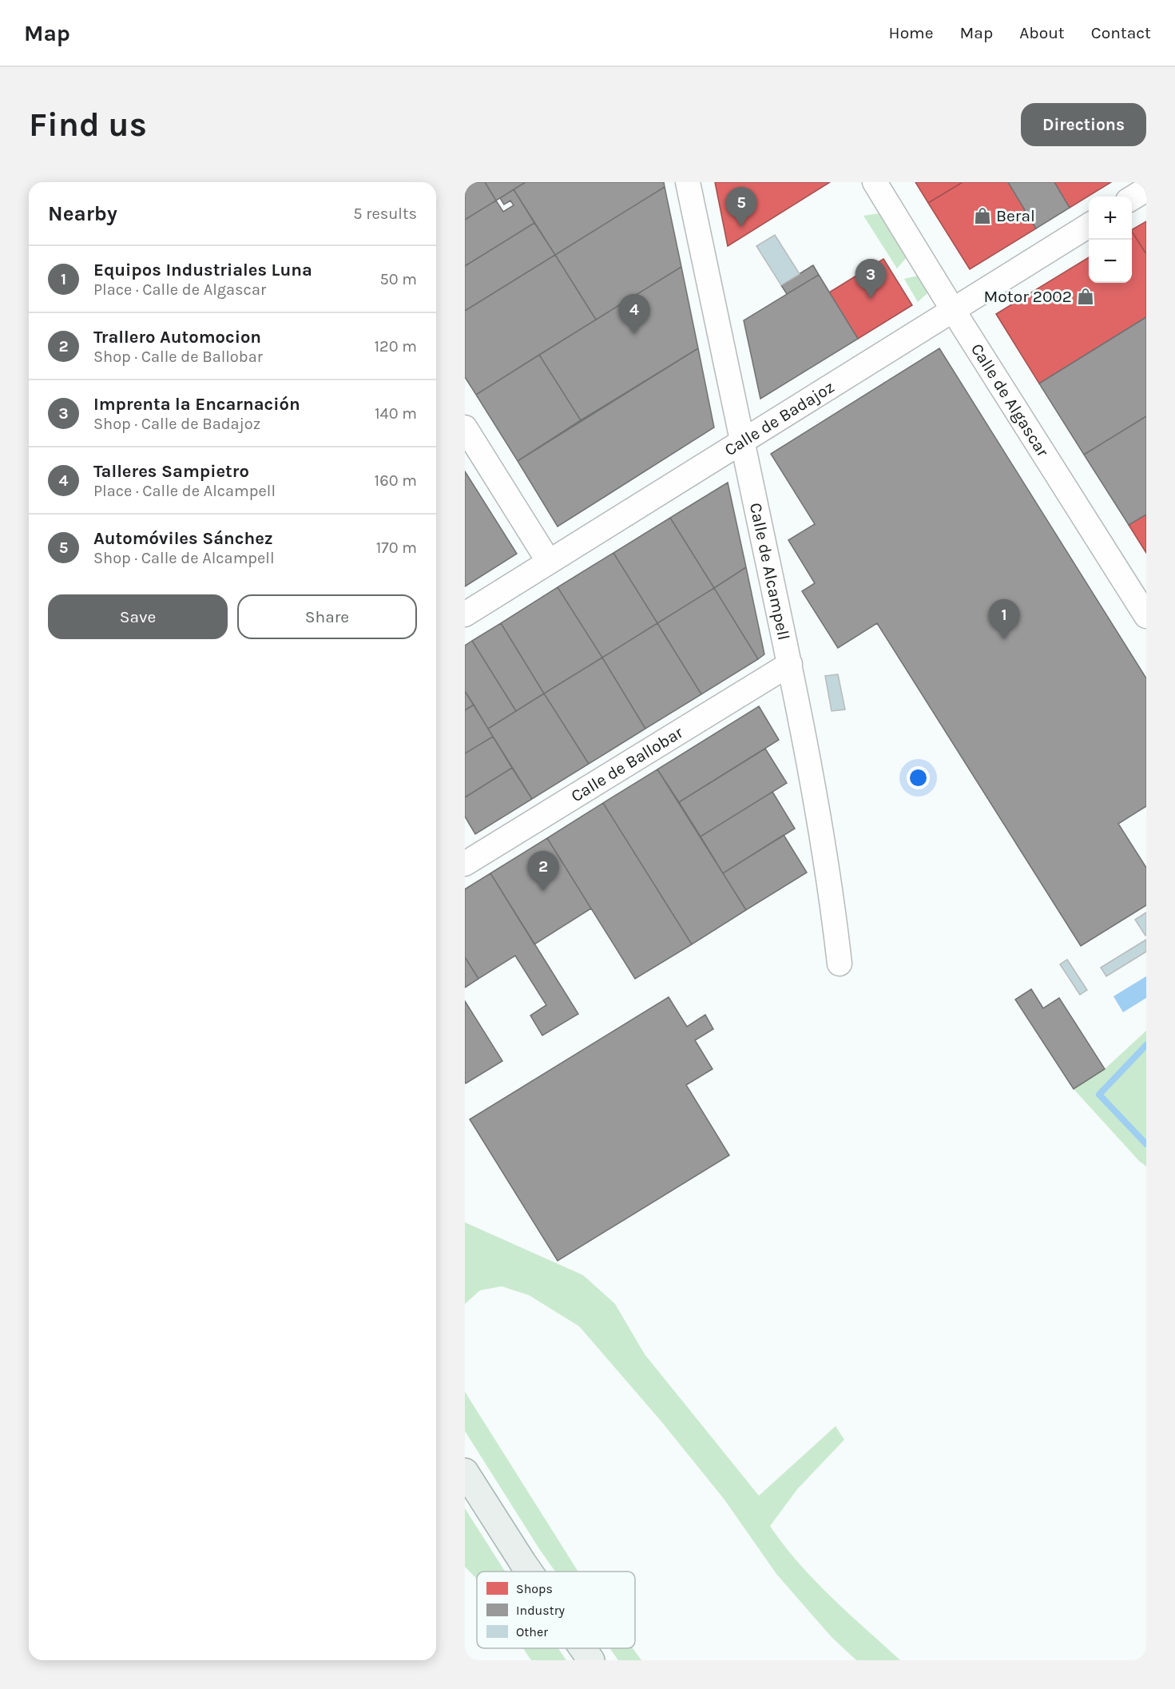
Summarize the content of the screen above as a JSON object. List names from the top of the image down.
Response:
{
  "streets": {
    "street": [
      "Calle de Algascar",
      "Calle de Badajoz",
      "Calle de Alcampell",
      "Calle de Ballobar"
    ]
  },
  "crossings": [
    ["Calle de Algascar", "Calle de Badajoz"],
    ["Calle de Badajoz", "Calle de Alcampell"],
    ["Calle de Alcampell", "Calle de Ballobar"]
  ],
  "places": {
    "shop": ["Beral", "Motor 2002"]
  },
  "legend": ["Shops", "Industry", "Other"],
  "page": {
    "header": "Map",
    "nav": [
      "Home",
      "Map",
      "About",
      "Contact"
    ],
    "buttons": [
      "Directions",
      ["Save", "Share"]
    ],
    "title": "Find us",
    "heading": ["Nearby", "5 results"],
    "pins": [
      "5",
      "3",
      "4",
      "1",
      "2"
    ],
    "map_buttons": ["+", "−"],
    "list": [
      {
        "mark": "1",
        "name": "Equipos Industriales Luna",
        "note": "Place · Calle de Algascar",
        "value": "50 m"
      },
      {
        "mark": "2",
        "name": "Trallero Automocion",
        "note": "Shop · Calle de Ballobar",
        "value": "120 m"
      },
      {
        "mark": "3",
        "name": "Imprenta la Encarnación",
        "note": "Shop · Calle de Badajoz",
        "value": "140 m"
      },
      {
        "mark": "4",
        "name": "Talleres Sampietro",
        "note": "Place · Calle de Alcampell",
        "value": "160 m"
      },
      {
        "mark": "5",
        "name": "Automóviles Sánchez",
        "note": "Shop · Calle de Alcampell",
        "value": "170 m"
      }
    ]
  }
}
